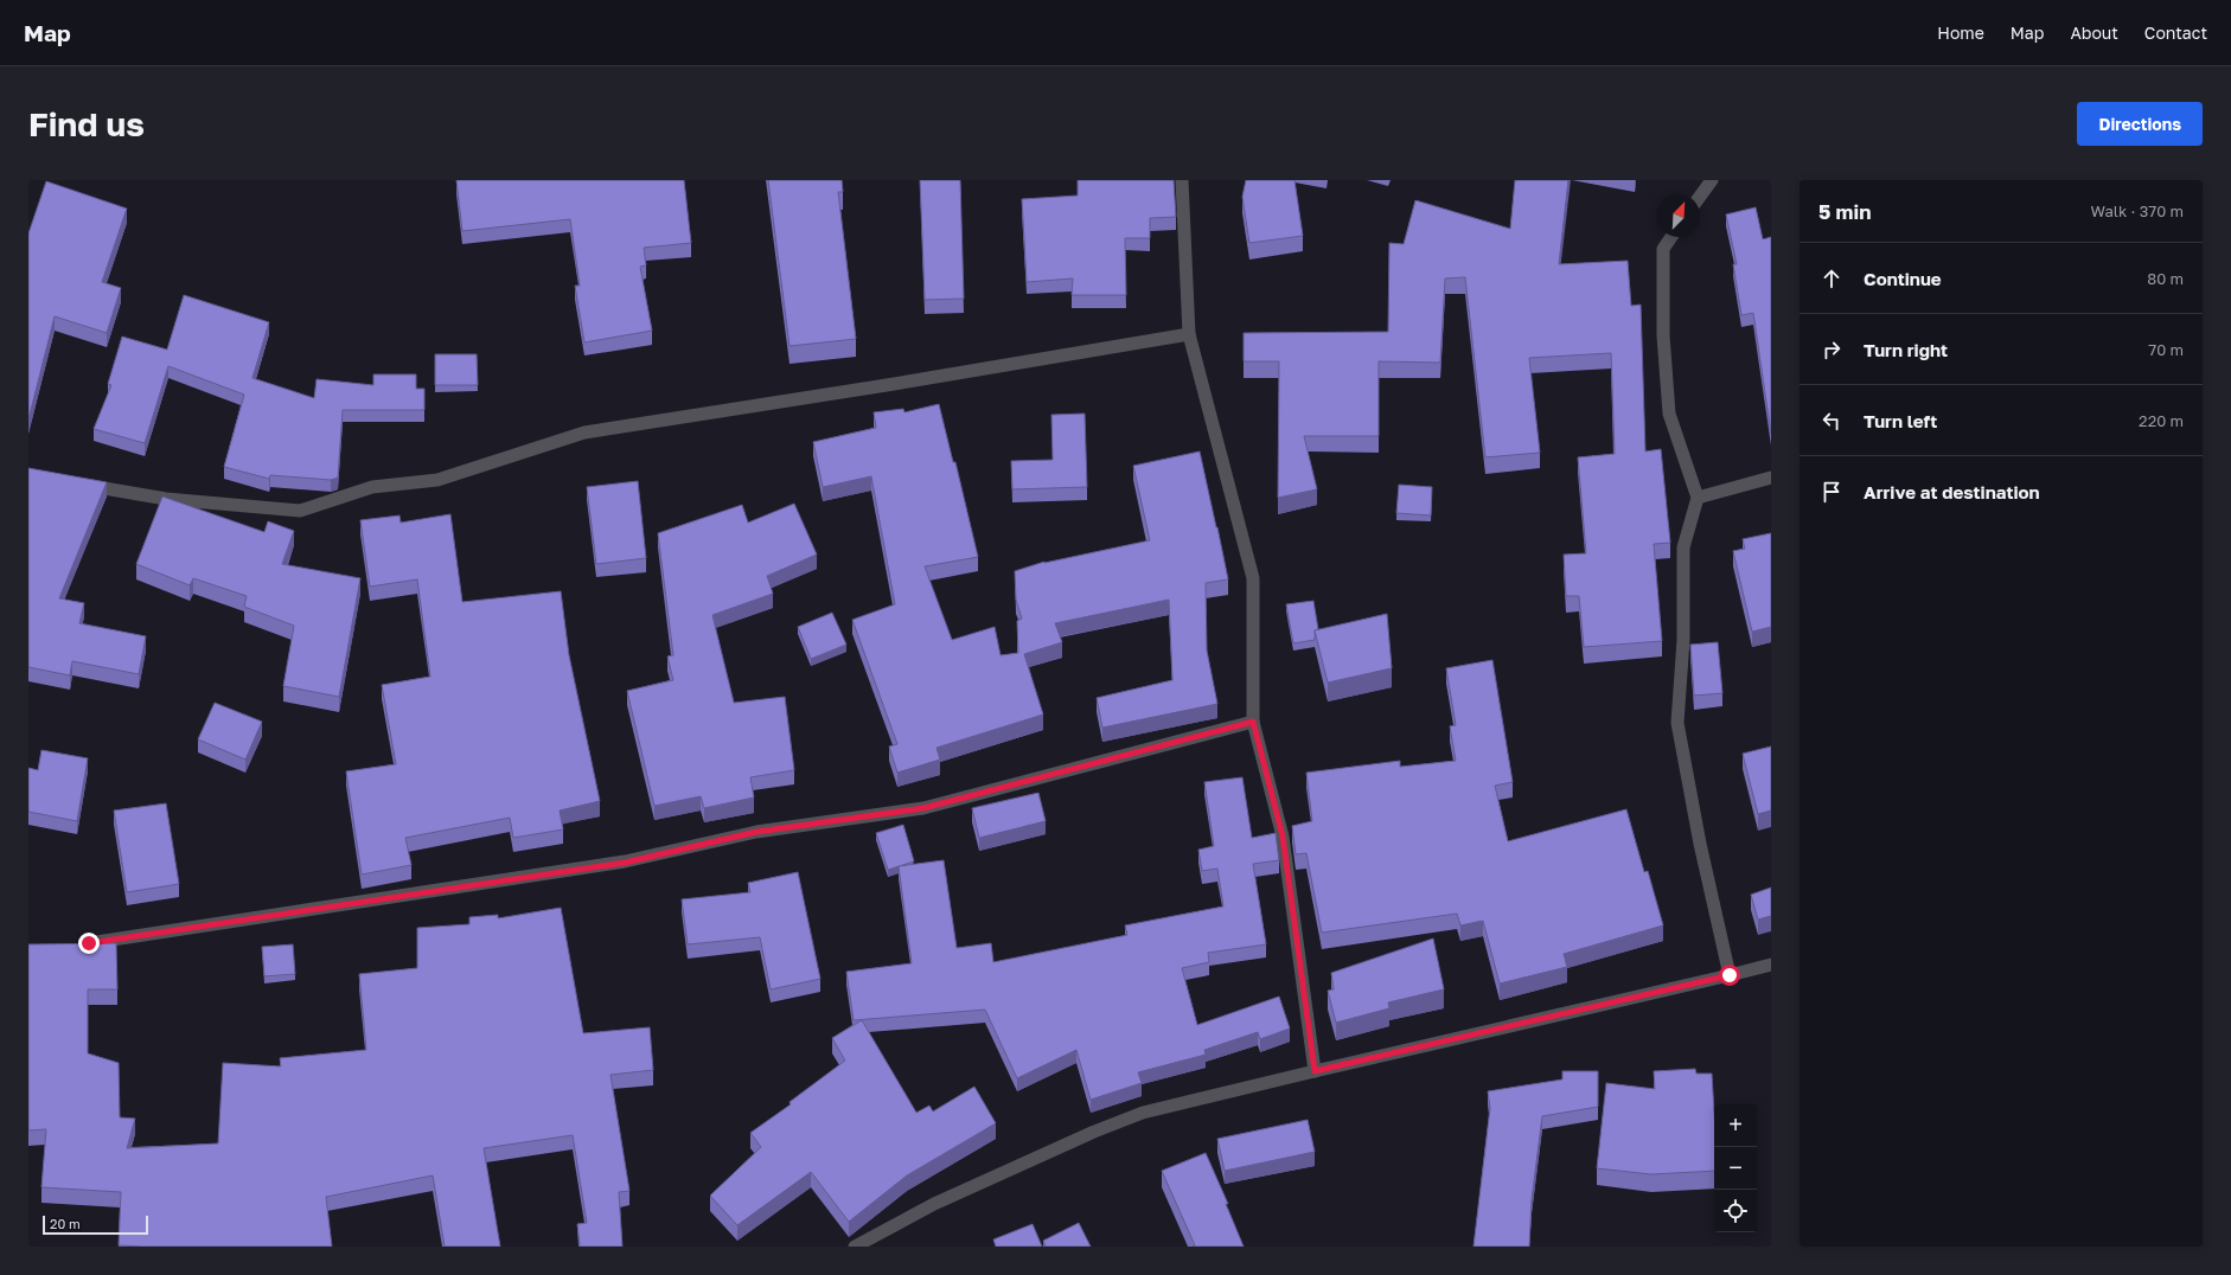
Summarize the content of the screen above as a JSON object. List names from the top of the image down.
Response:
{
  "scale_bar": "20 m",
  "north": "top right",
  "page": {
    "header": "Map",
    "nav": [
      "Home",
      "Map",
      "About",
      "Contact"
    ],
    "buttons": "Directions",
    "title": "Find us",
    "heading": ["5 min", "Walk · 370 m"],
    "list": [
      ["Continue", "80 m"],
      ["Turn right", "70 m"],
      ["Turn left", "220 m"],
      "Arrive at destination"
    ],
    "map_buttons": ["+", "−"],
    "scale": "20 m"
  }
}
